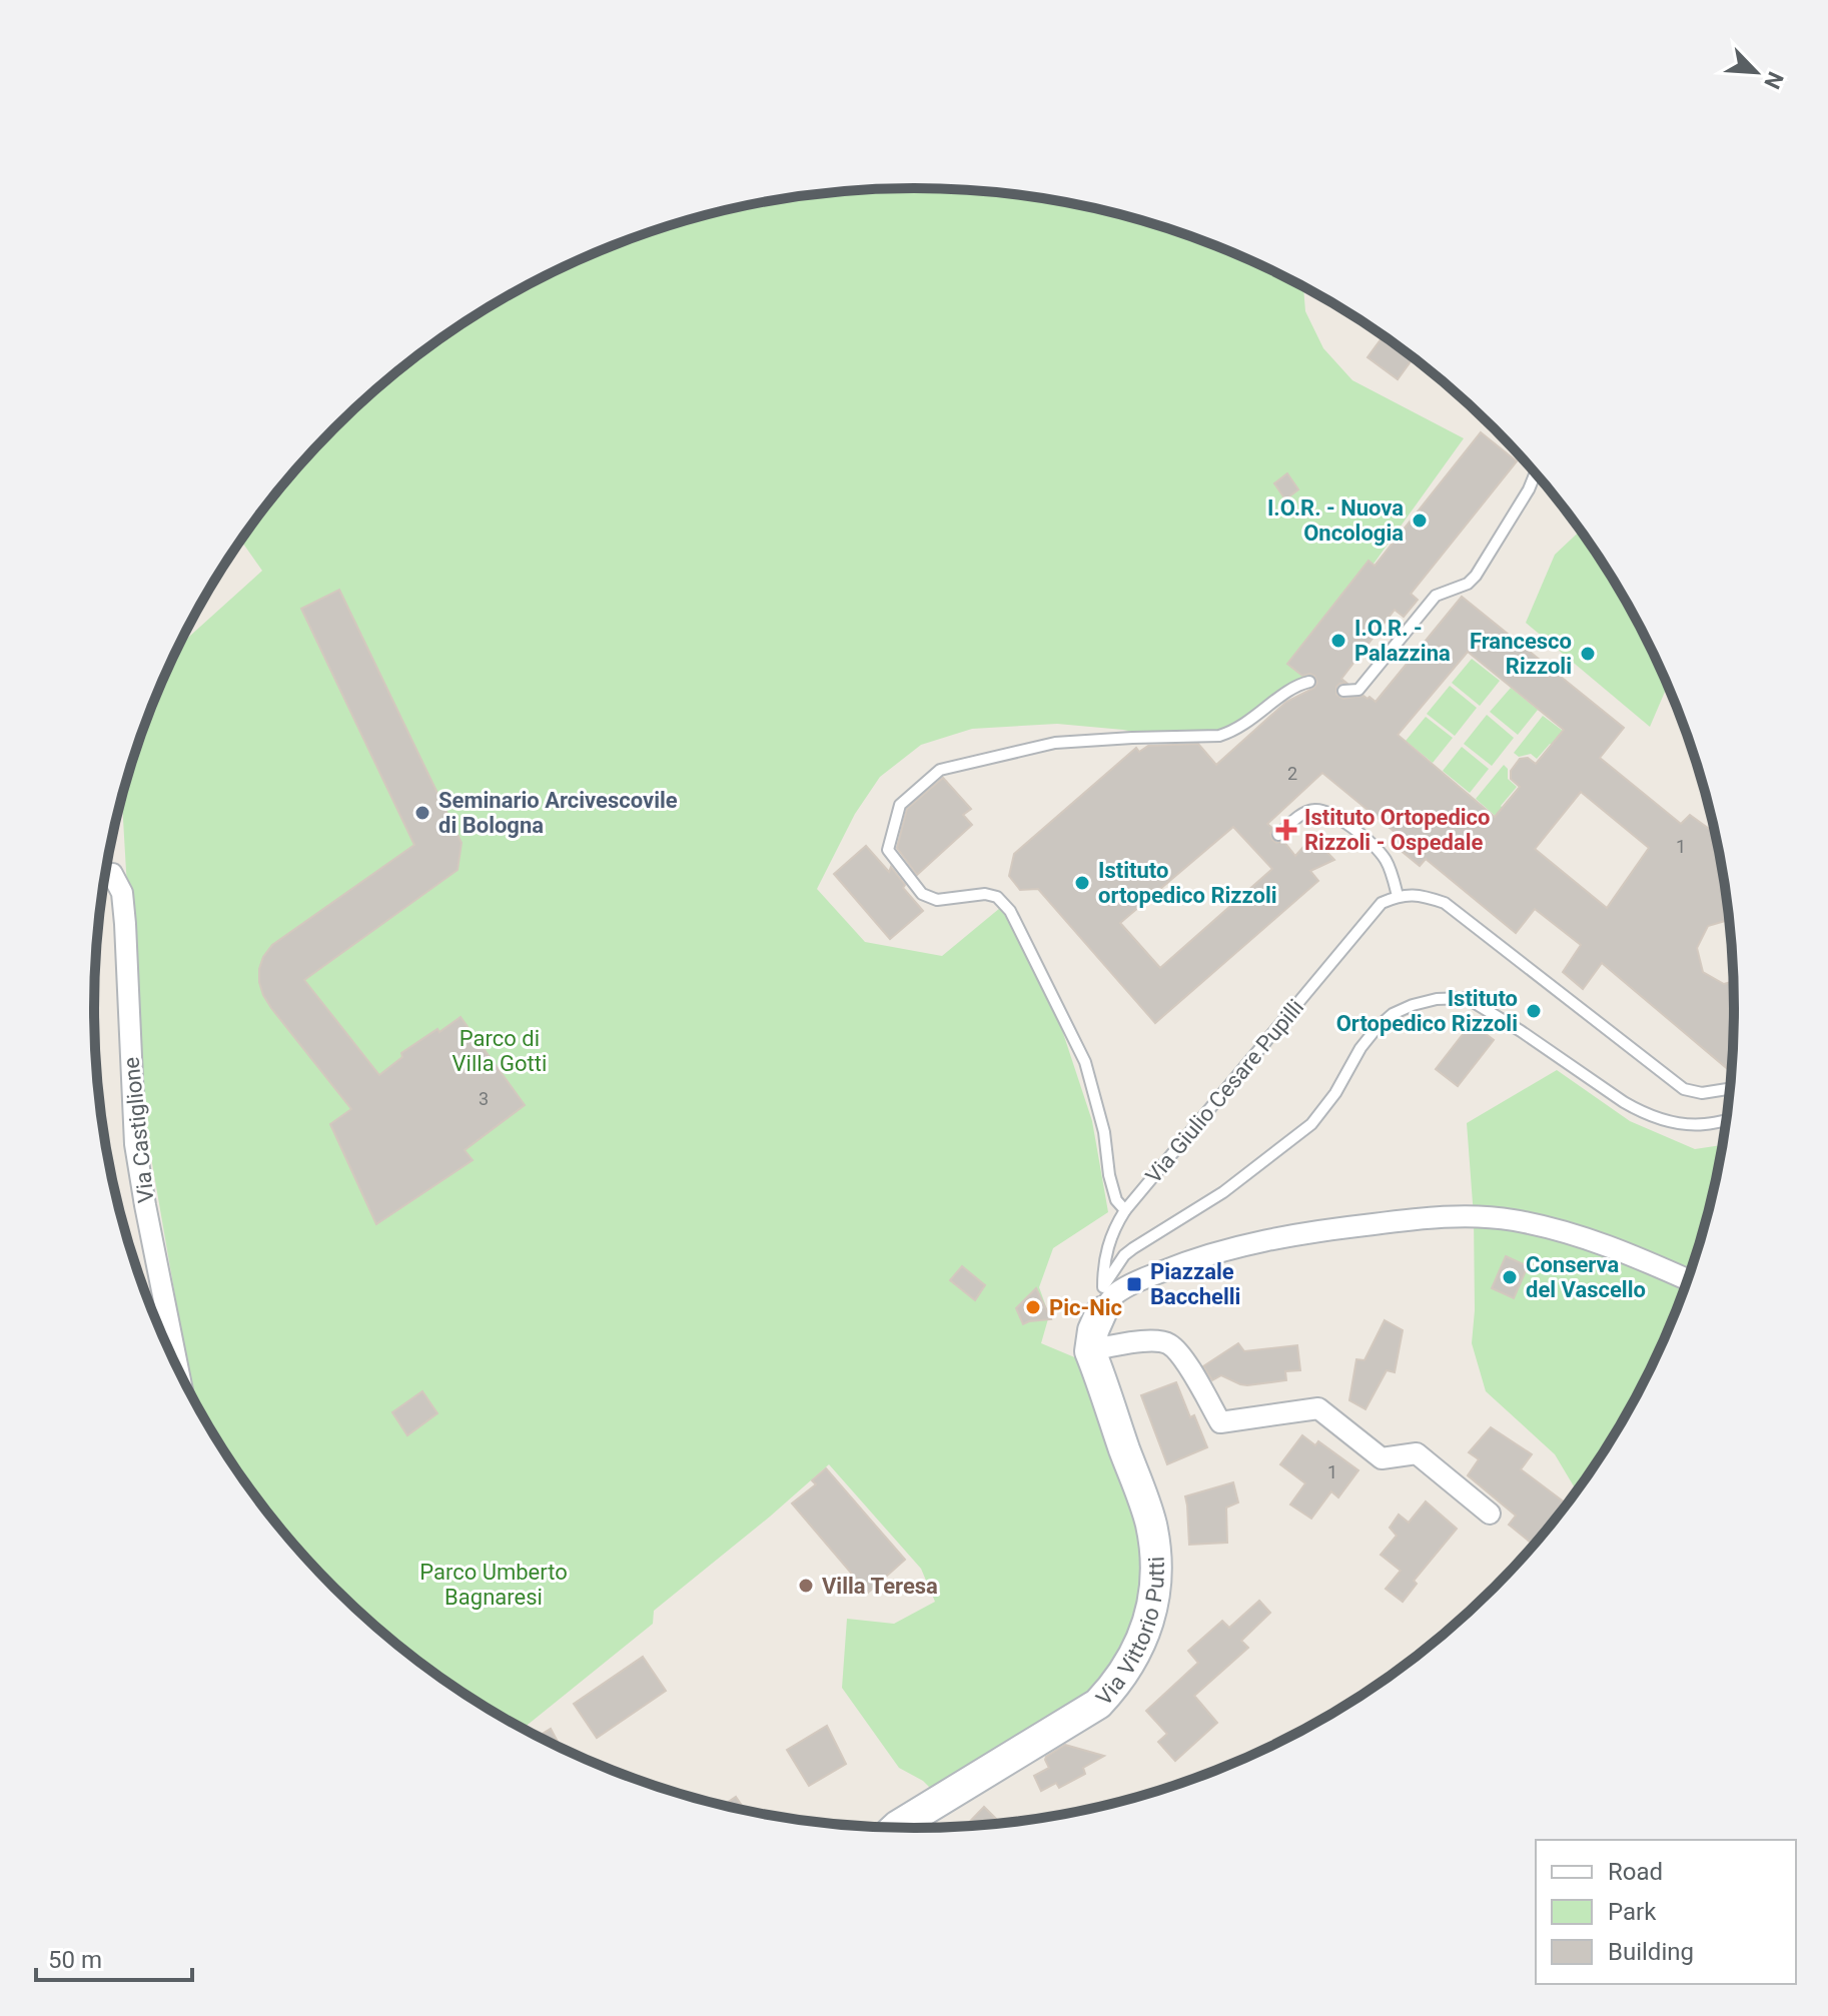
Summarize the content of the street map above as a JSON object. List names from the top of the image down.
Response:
{
  "streets": {
    "street": ["Via Castiglione", "Via Vittorio Putti"],
    "lane": ["Via Giulio Cesare Pupilli"]
  },
  "parks": ["Parco di Villa Gotti", "Parco Umberto Bagnaresi"],
  "places": {
    "other": [
      "I.O.R. - Nuova Oncologia",
      "I.O.R. - Palazzina",
      "Francesco Rizzoli",
      "Seminario Arcivescovile di Bologna",
      "Istituto ortopedico Rizzoli",
      "Istituto Ortopedico Rizzoli",
      "Conserva del Vascello",
      "Pic-Nic",
      "Villa Teresa"
    ],
    "health": ["Istituto Ortopedico Rizzoli - Ospedale"],
    "transit": ["Piazzale Bacchelli"]
  },
  "house_numbers": [
    "2",
    "1",
    "3",
    "1"
  ],
  "legend": ["Road", "Park", "Building"],
  "scale_bar": "50 m",
  "north": "bottom right"
}
